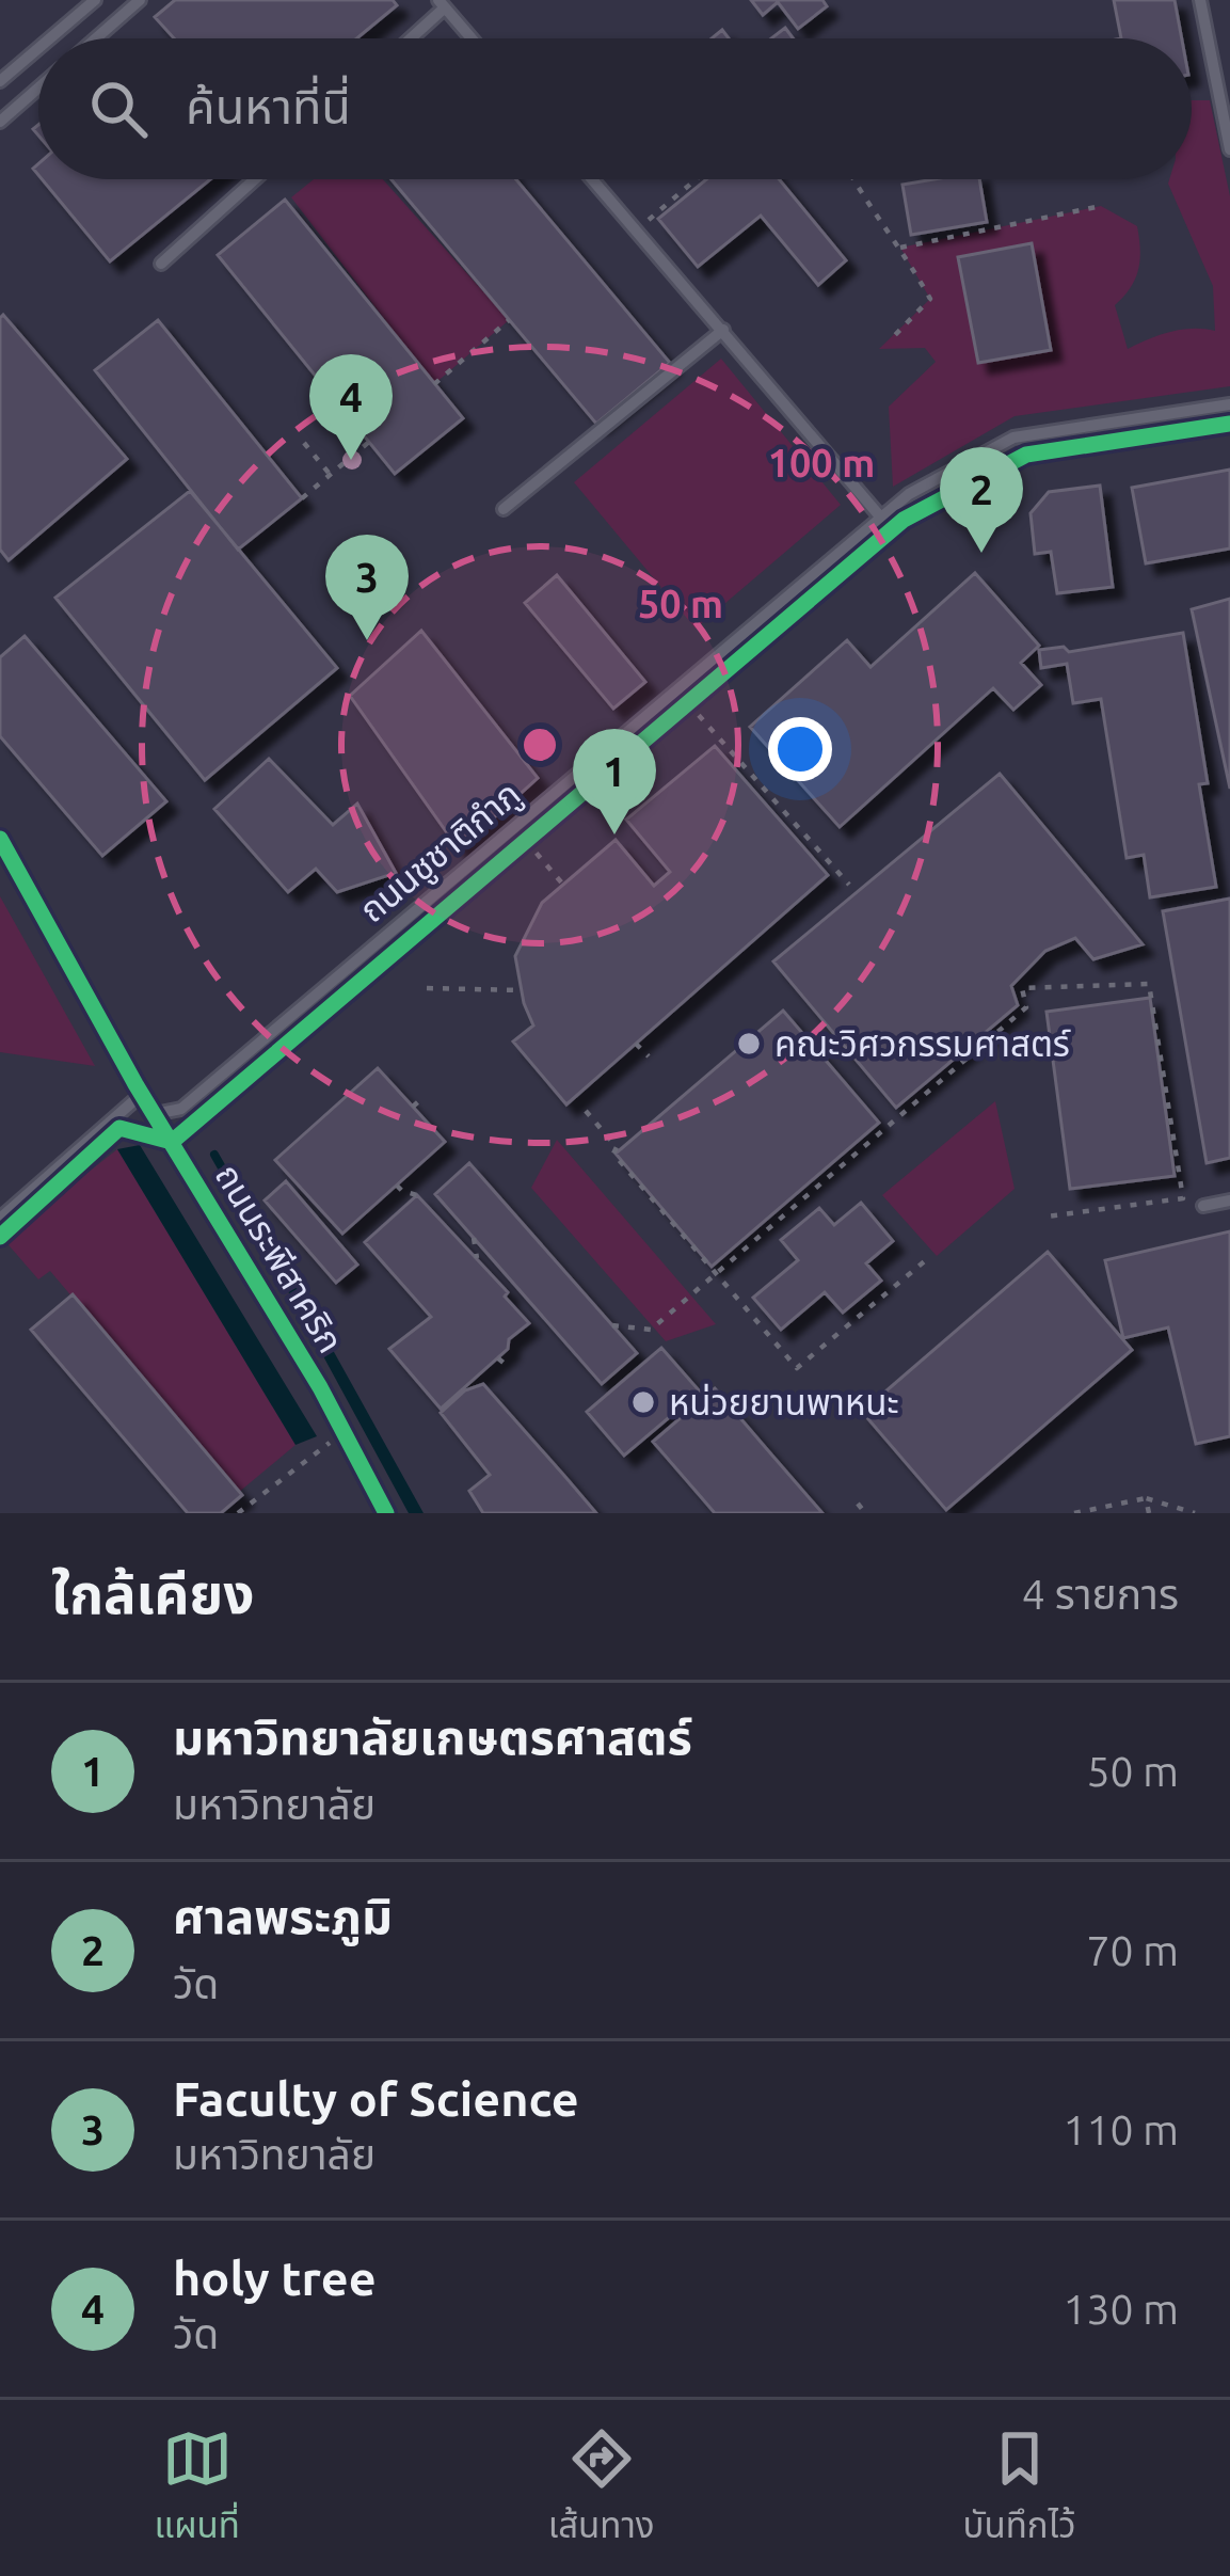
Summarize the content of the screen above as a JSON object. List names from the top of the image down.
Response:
{
  "streets": {
    "lane": ["ถนนชูชาติกำภู", "ถนนระพีสาคริก"]
  },
  "crossings": [
    ["ถนนชูชาติกำภู", "ถนนระพีสาคริก"]
  ],
  "places": ["คณะวิศวกรรมศาสตร์", "หน่วยยานพาหนะ"],
  "page": {
    "search": "ค้นหาที่นี่",
    "pins": [
      "4",
      "2",
      "3",
      "1"
    ],
    "heading": ["ใกล้เคียง", "4 รายการ"],
    "list": [
      {
        "mark": "1",
        "name": "มหาวิทยาลัยเกษตรศาสตร์",
        "note": "มหาวิทยาลัย",
        "value": "50 m"
      },
      {
        "mark": "2",
        "name": "ศาลพระภูมิ",
        "note": "วัด",
        "value": "70 m"
      },
      {
        "mark": "3",
        "name": "Faculty of Science",
        "note": "มหาวิทยาลัย",
        "value": "110 m"
      },
      {
        "mark": "4",
        "name": "holy tree",
        "note": "วัด",
        "value": "130 m"
      }
    ],
    "nav": ["แผนที่", "เส้นทาง", "บันทึกไว้"]
  },
  "rings": ["100 m", "50 m"]
}
